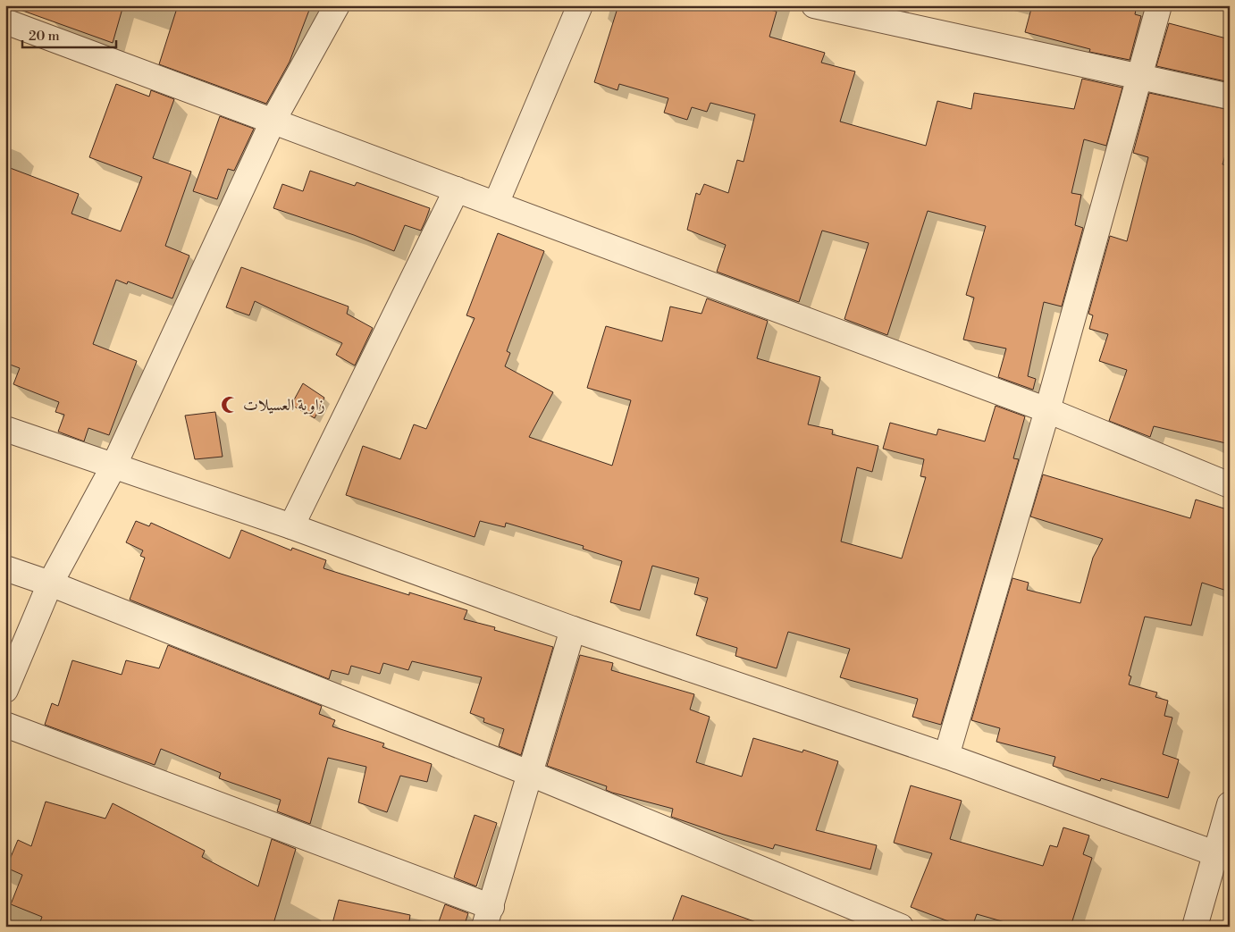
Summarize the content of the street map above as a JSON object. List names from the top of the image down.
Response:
{
  "places": {
    "mosque": ["زاوية العسيلات"]
  },
  "scale_bar": "20 m"
}
